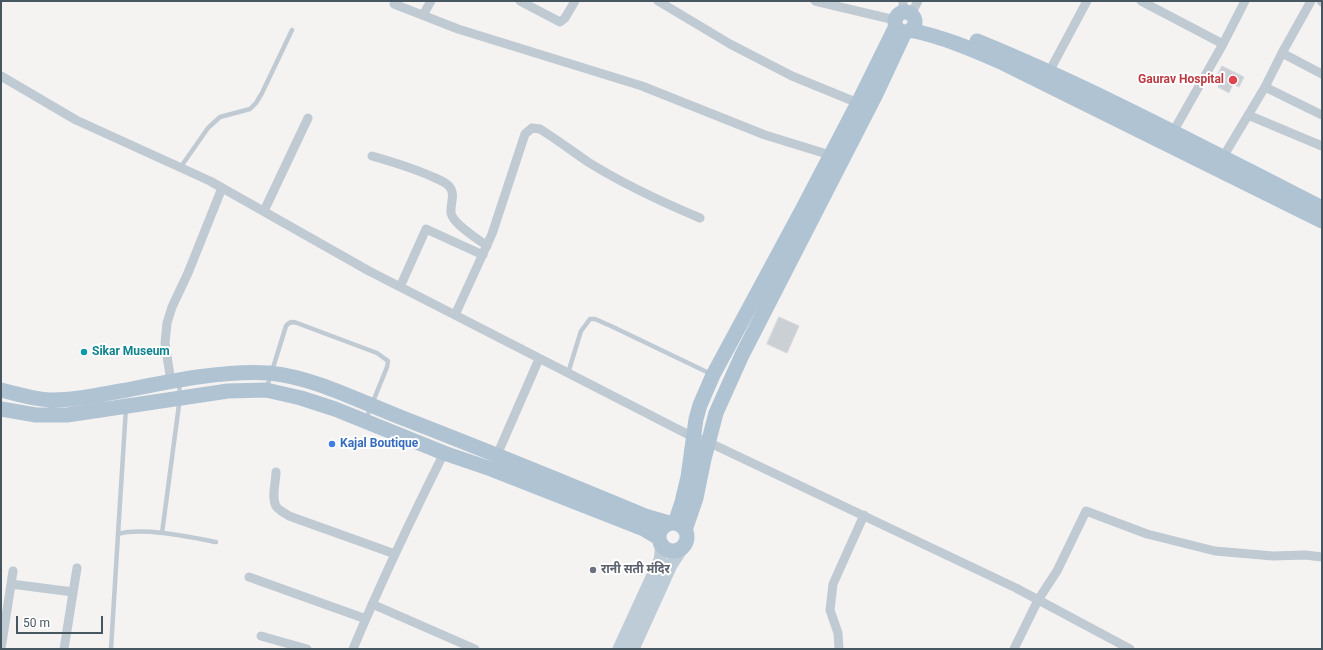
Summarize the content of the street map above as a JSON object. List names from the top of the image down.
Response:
{
  "places": [
    "Gaurav Hospital",
    "Sikar Museum",
    "Kajal Boutique",
    "रानी सती मंदिर"
  ],
  "scale_bar": "50 m"
}
